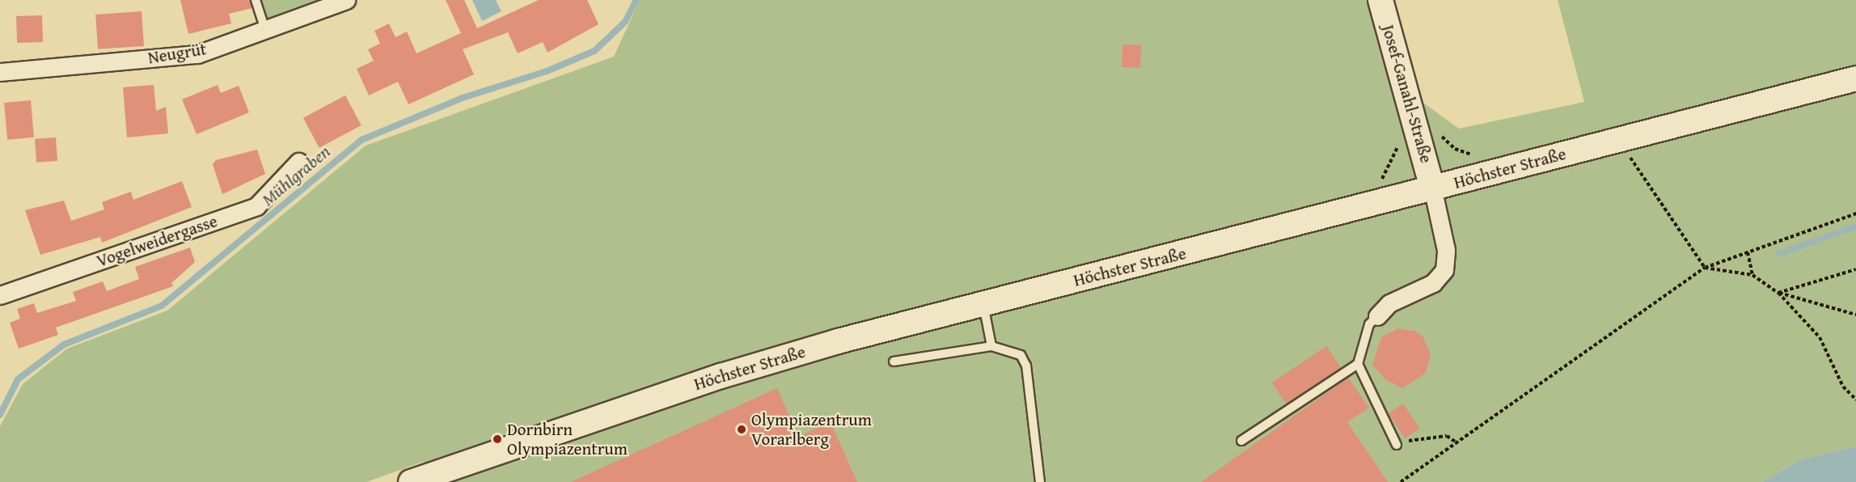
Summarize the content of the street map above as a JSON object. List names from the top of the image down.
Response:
{
  "streets": {
    "main road": ["Josef-Ganahl-Straße", "Höchster Straße"],
    "street": ["Neugrüt", "Vogelweidergasse"]
  },
  "crossings": [
    ["Josef-Ganahl-Straße", "Höchster Straße"]
  ],
  "water": ["Mühlgraben"],
  "places": ["Olympiazentrum Vorarlberg", "Dornbirn Olympiazentrum"]
}
